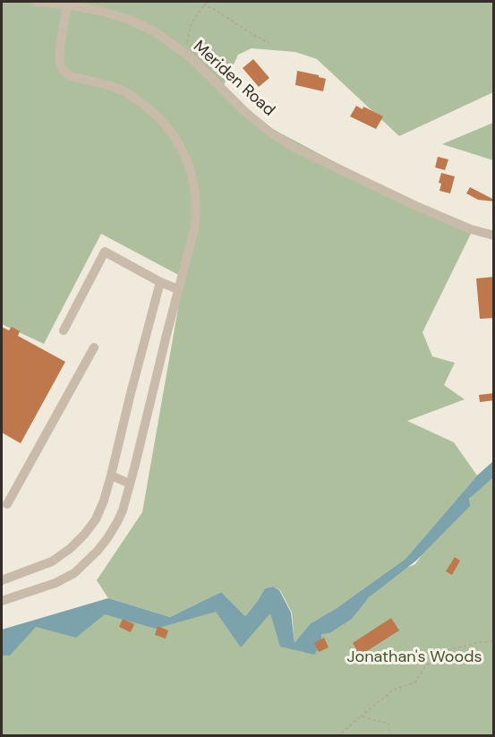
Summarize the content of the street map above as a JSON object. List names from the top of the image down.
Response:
{
  "streets": {
    "street": ["Meriden Road"]
  },
  "parks": ["Jonathan's Woods"]
}
